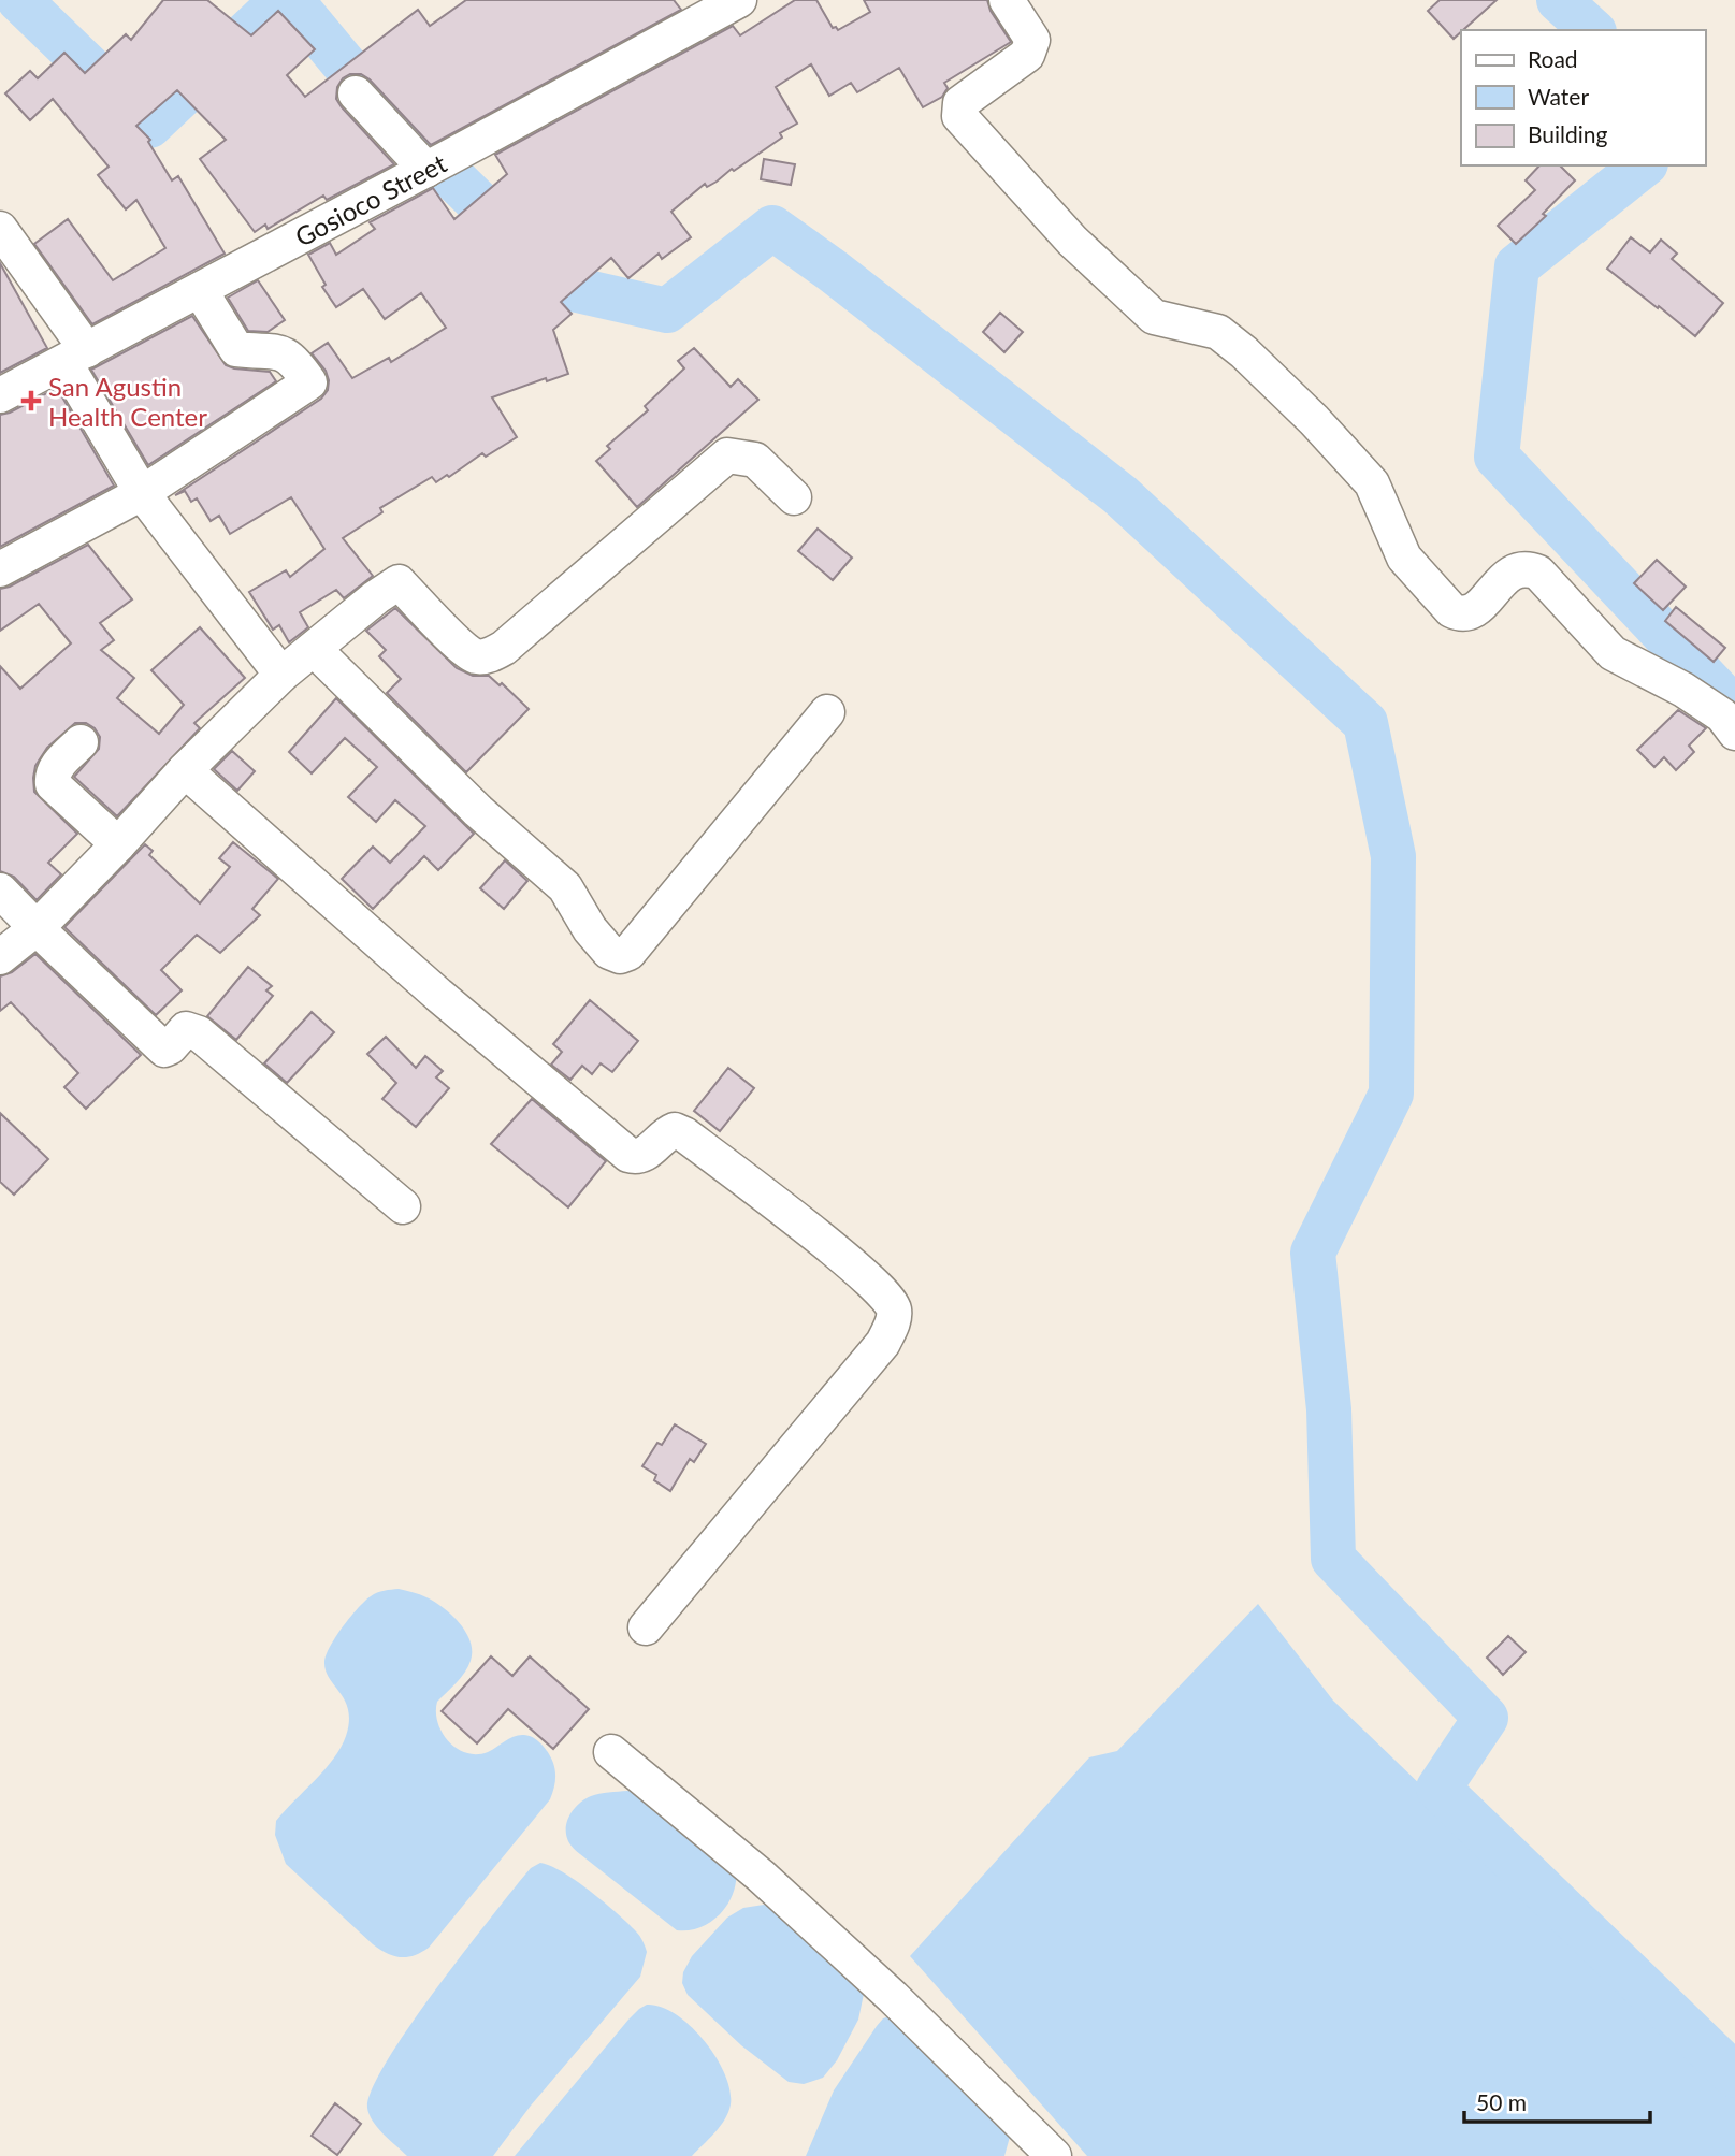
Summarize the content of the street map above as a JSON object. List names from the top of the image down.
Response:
{
  "streets": {
    "street": ["Gosioco Street"]
  },
  "places": {
    "health": ["San Agustin Health Center"]
  },
  "legend": ["Road", "Water", "Building"],
  "scale_bar": "50 m"
}
